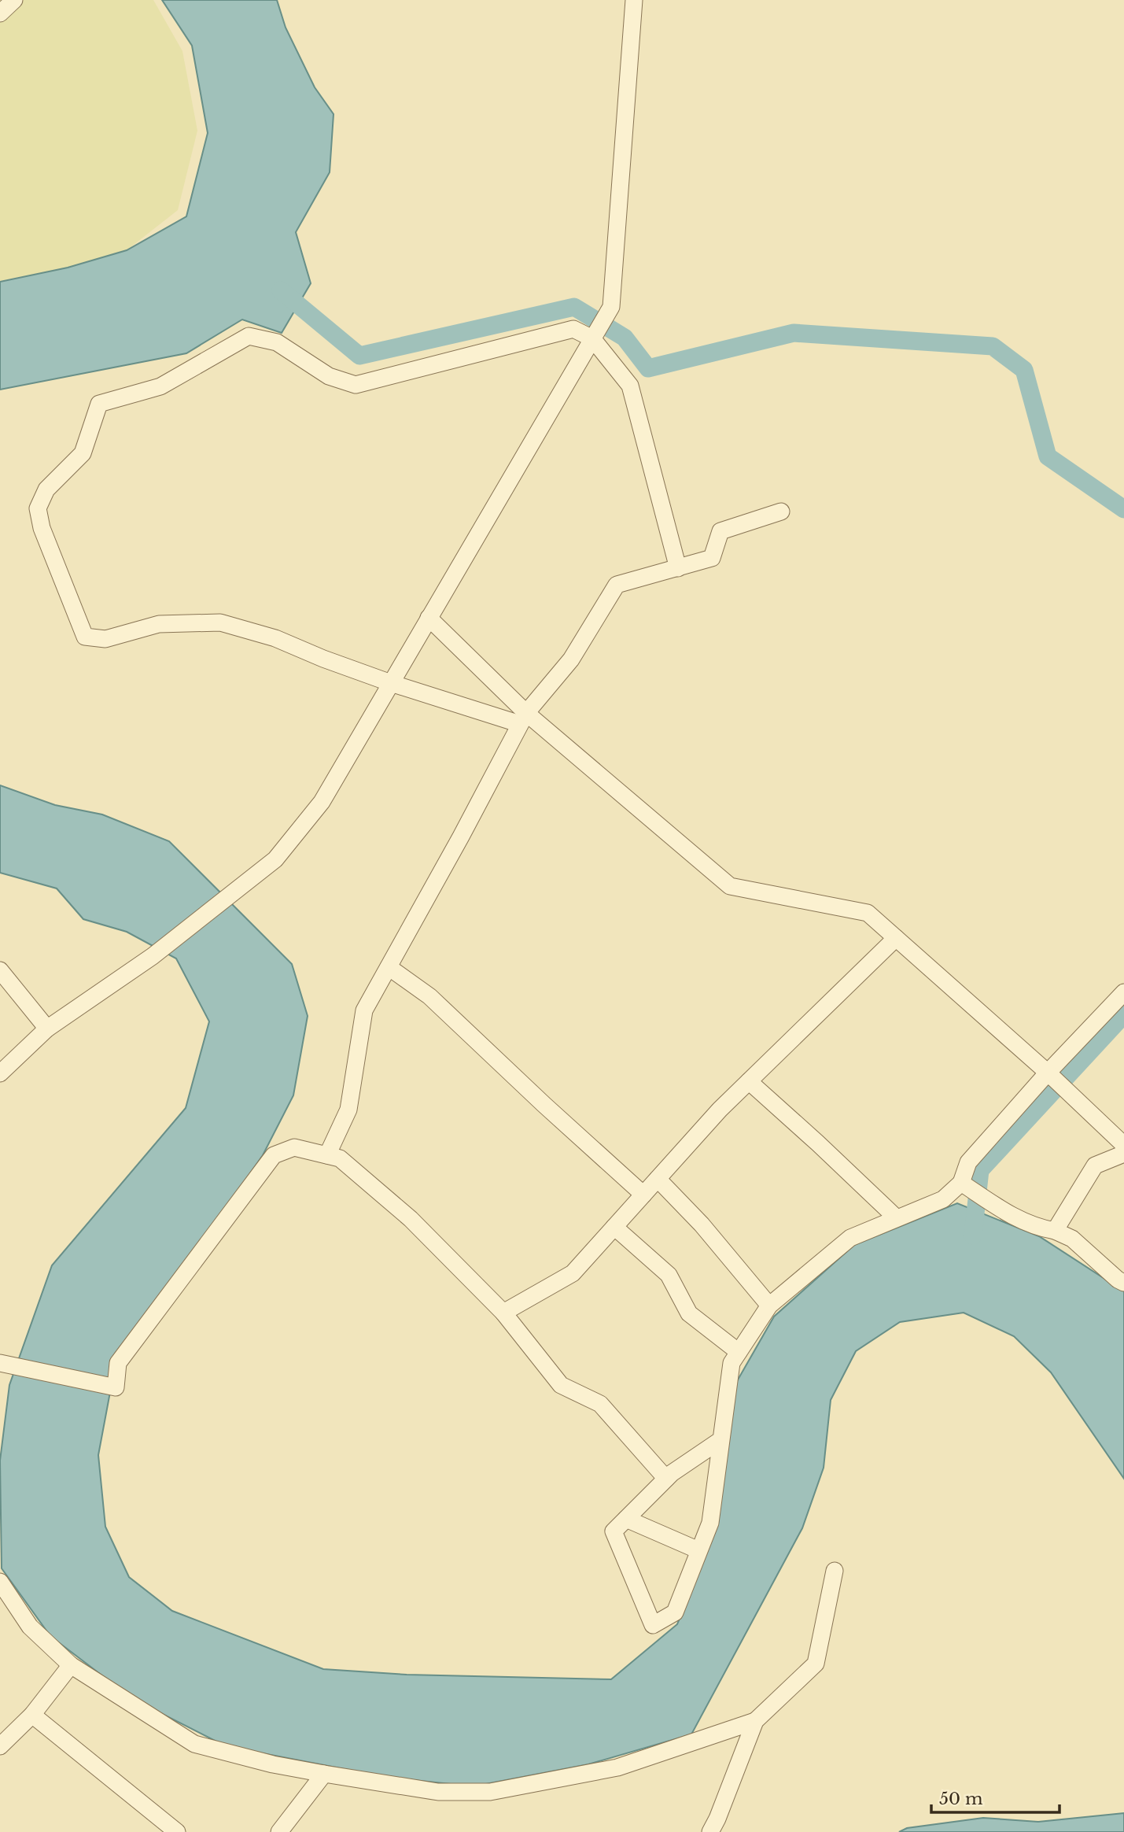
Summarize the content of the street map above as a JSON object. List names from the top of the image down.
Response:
{
  "scale_bar": "50 m"
}
